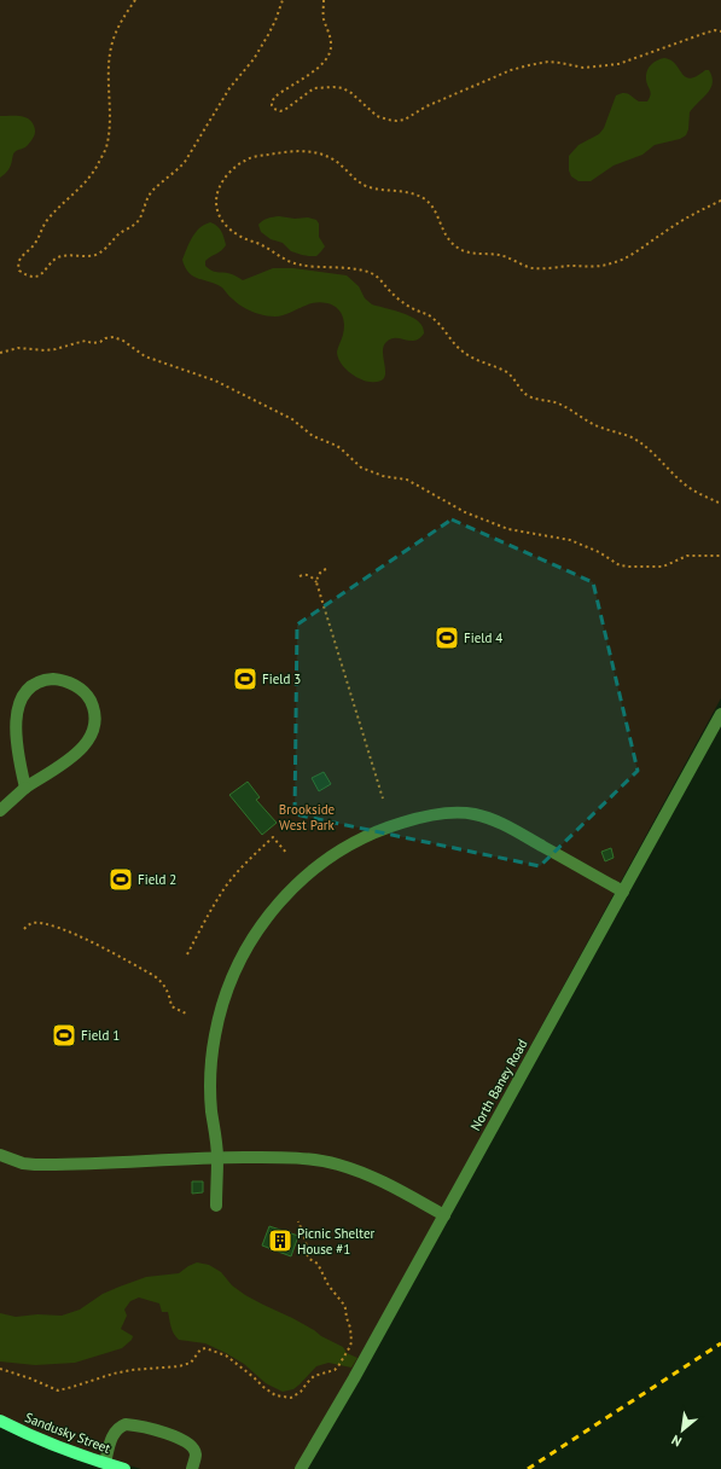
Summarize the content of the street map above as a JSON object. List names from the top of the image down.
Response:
{
  "streets": {
    "main road": ["Sandusky Street"],
    "street": ["North Baney Road"]
  },
  "parks": ["Brookside West Park"],
  "places": {
    "sports": [
      "Field 4",
      "Field 3",
      "Field 2",
      "Field 1"
    ],
    "building": ["Picnic Shelter House #1"]
  },
  "north": "bottom left"
}
